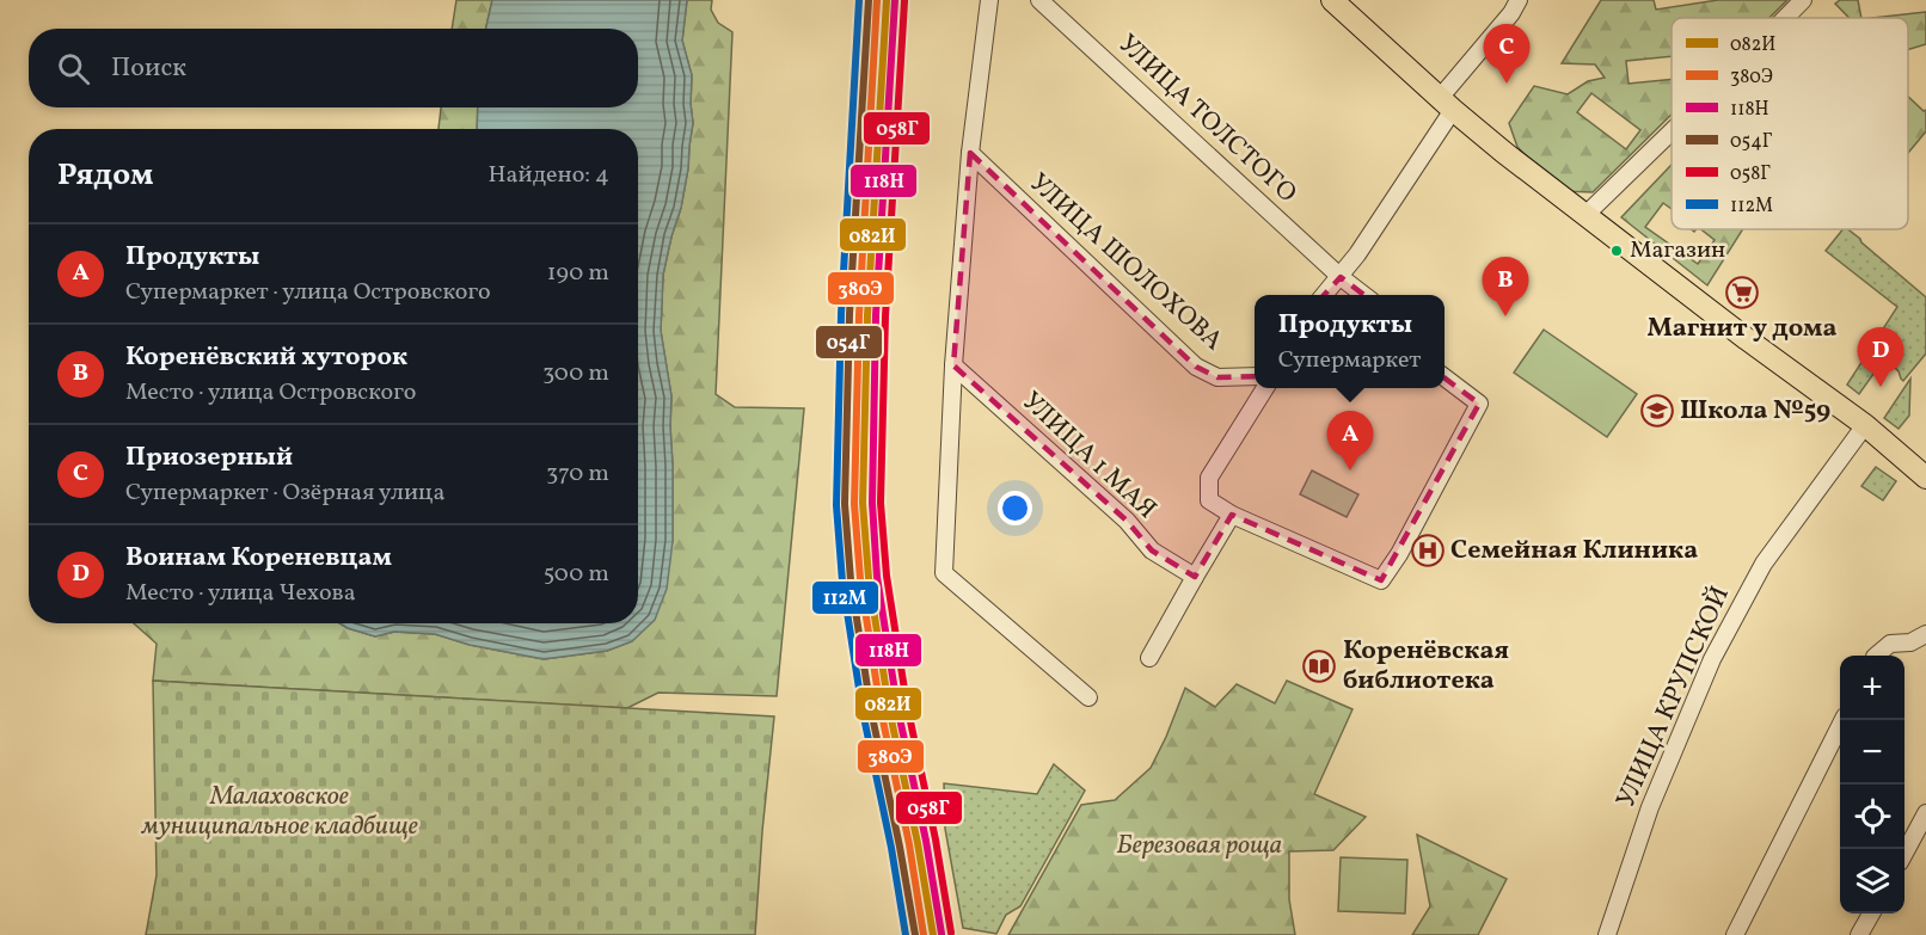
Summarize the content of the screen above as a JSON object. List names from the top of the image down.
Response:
{
  "streets": {
    "street": [
      "УЛИЦА ТОЛСТОГО",
      "УЛИЦА ШОЛОХОВА",
      "УЛИЦА 1 МАЯ",
      "УЛИЦА КРУПСКОЙ"
    ]
  },
  "parks": ["Малаховское муниципальное кладбище", "Березовая роща"],
  "places": {
    "other": ["Магазин"],
    "supermarket": ["Магнит у дома"],
    "school or university": ["Школа №59"],
    "hospital": ["Семейная Клиника"],
    "library": ["Коренёвская библиотека"]
  },
  "lines": [
    "transit line 082И",
    "transit line 380Э",
    "transit line 118Н",
    "transit line 054Г",
    "transit line 112М",
    "transit line 058Г"
  ],
  "legend": [
    "082И",
    "380Э",
    "118Н",
    "054Г",
    "058Г",
    "112М"
  ],
  "page": {
    "pins": [
      "C",
      "B",
      "D",
      "A"
    ],
    "search": "Поиск",
    "heading": ["Рядом", "Найдено: 4"],
    "list": [
      {
        "mark": "A",
        "name": "Продукты",
        "note": "Супермаркет · улица Островского",
        "value": "190 m"
      },
      {
        "mark": "B",
        "name": "Коренёвский хуторок",
        "note": "Место · улица Островского",
        "value": "300 m"
      },
      {
        "mark": "C",
        "name": "Приозерный",
        "note": "Супермаркет · Озёрная улица",
        "value": "370 m"
      },
      {
        "mark": "D",
        "name": "Воинам Кореневцам",
        "note": "Место · улица Чехова",
        "value": "500 m"
      }
    ],
    "popup": ["Продукты", "Супермаркет"],
    "map_buttons": ["+", "−"]
  }
}
